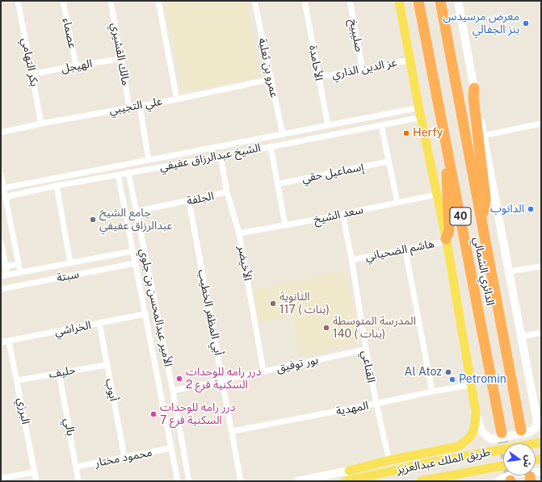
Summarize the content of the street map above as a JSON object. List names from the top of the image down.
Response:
{
  "streets": {
    "highway": ["40", "الدائري الشمالي"],
    "main road": ["طريق الملك عبدالعزيز"],
    "street": [
      "عصماء",
      "صليبيخ",
      "مالك القشيري",
      "بكر التهامي",
      "الأحامدة",
      "الهيجل",
      "عمرو بن ثعلبة",
      "عز الدين الذاري",
      "علي التجيبي",
      "الشيخ عبدالرزاق عفيفي",
      "إسماعيل حقي",
      "الجلفة",
      "سعد الشيخ",
      "هاشم الضحياني",
      "الأخيضر",
      "سبتة",
      "الأمير عبدالمحسن بن جلوي",
      "أبي المظفر الخطيب",
      "الخراشي",
      "بور توفيق",
      "القناعي",
      "حليف",
      "أيوب",
      "المهدية",
      "البرزي",
      "بالي",
      "محمود مختار"
    ]
  },
  "crossings": [
    ["عصماء", "الهيجل"],
    ["صليبيخ", "عز الدين الذاري"],
    ["مالك القشيري", "الهيجل"],
    ["مالك القشيري", "علي التجيبي"],
    ["بكر التهامي", "الهيجل"],
    ["بكر التهامي", "علي التجيبي"],
    ["الأحامدة", "عز الدين الذاري"],
    ["الأحامدة", "الشيخ عبدالرزاق عفيفي"],
    ["عمرو بن ثعلبة", "علي التجيبي"],
    ["عمرو بن ثعلبة", "الشيخ عبدالرزاق عفيفي"],
    ["الشيخ عبدالرزاق عفيفي", "الأخيضر"],
    ["الشيخ عبدالرزاق عفيفي", "الأمير عبدالمحسن بن جلوي"],
    ["الجلفة", "الأخيضر"],
    ["الجلفة", "الأمير عبدالمحسن بن جلوي"],
    ["الجلفة", "أبي المظفر الخطيب"],
    ["سعد الشيخ", "الأخيضر"],
    ["سعد الشيخ", "القناعي"],
    ["هاشم الضحياني", "القناعي"],
    ["الأخيضر", "بور توفيق"],
    ["سبتة", "الأمير عبدالمحسن بن جلوي"],
    ["الأمير عبدالمحسن بن جلوي", "الخراشي"],
    ["الأمير عبدالمحسن بن جلوي", "بور توفيق"],
    ["الأمير عبدالمحسن بن جلوي", "محمود مختار"],
    ["أبي المظفر الخطيب", "بور توفيق"],
    ["أبي المظفر الخطيب", "المهدية"],
    ["الخراشي", "أيوب"],
    ["الخراشي", "البرزي"],
    ["بور توفيق", "القناعي"],
    ["القناعي", "المهدية"],
    ["حليف", "أيوب"],
    ["حليف", "البرزي"],
    ["حليف", "بالي"],
    ["أيوب", "محمود مختار"],
    ["بالي", "محمود مختار"]
  ],
  "places": [
    "معرض مرسيدس بنز الجفالي",
    "Herfy",
    "الدانوب",
    "جامع الشيخ عبدالرزاق عفيفي",
    "الثانوية 117 ( بنات)",
    "المدرسة المتوسطة 140 ( بنات)",
    "Al Atoz",
    "درر رامه للوحدات السكنية فرع 2",
    "Petromin",
    "درر رامه للوحدات السكنية فرع 7"
  ],
  "north": "right"
}
